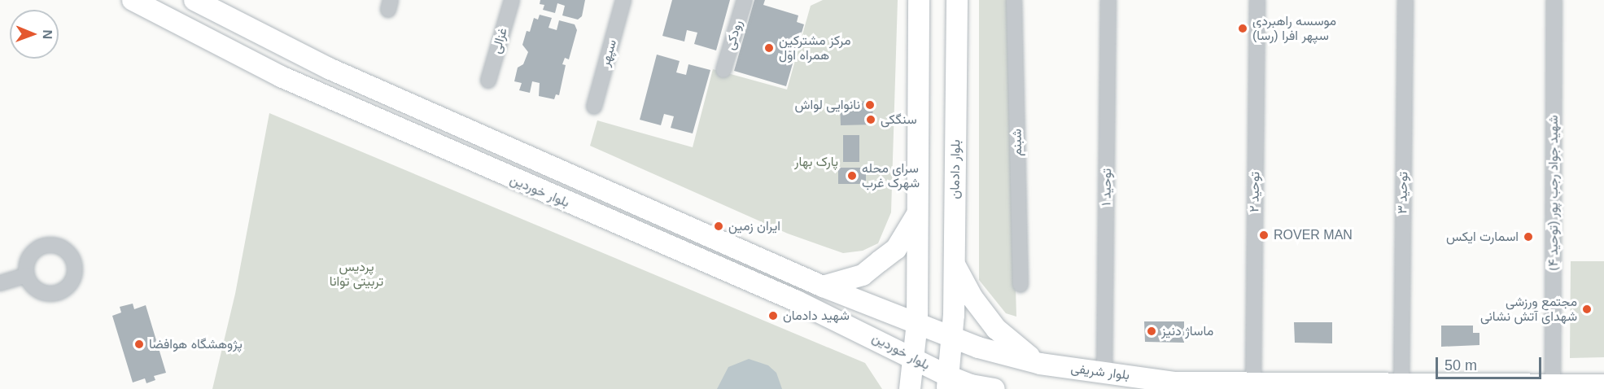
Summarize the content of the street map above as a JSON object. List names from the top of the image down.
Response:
{
  "streets": {
    "main road": ["بلوار دادمان", "بلوار خوردین", "بلوار شریفی"],
    "street": [
      "رودکی",
      "غزالی",
      "سپهر",
      "شبنم",
      "توحید ۱",
      "توحید ۲",
      "توحید ۳",
      "شهید جواد رجب پور (توحید ۴)"
    ]
  },
  "crossings": [
    ["بلوار دادمان", "بلوار خوردین"],
    ["بلوار دادمان", "بلوار شریفی"],
    ["توحید ۱", "بلوار شریفی"],
    ["بلوار خوردین", "بلوار شریفی"],
    ["توحید ۲", "بلوار شریفی"],
    ["توحید ۳", "بلوار شریفی"],
    ["شهید جواد رجب پور (توحید ۴)", "بلوار شریفی"]
  ],
  "parks": ["پارک بهار", "پردیس تربیتی توانا"],
  "places": [
    "موسسه راهبردی سپهر افرا (رسا)",
    "مرکز مشترکین همراه اول",
    "نانوایی لواش",
    "سنگکی",
    "سرای محله شهرک غرب",
    "ایران زمین",
    "ROVER MAN",
    "اسمارت ایکس",
    "مجتمع ورزشی شهدای آتش نشانی",
    "شهید دادمان",
    "ماساژ دنیز",
    "پژوهشگاه هوافضا"
  ],
  "scale_bar": "50 m",
  "north": "right"
}
